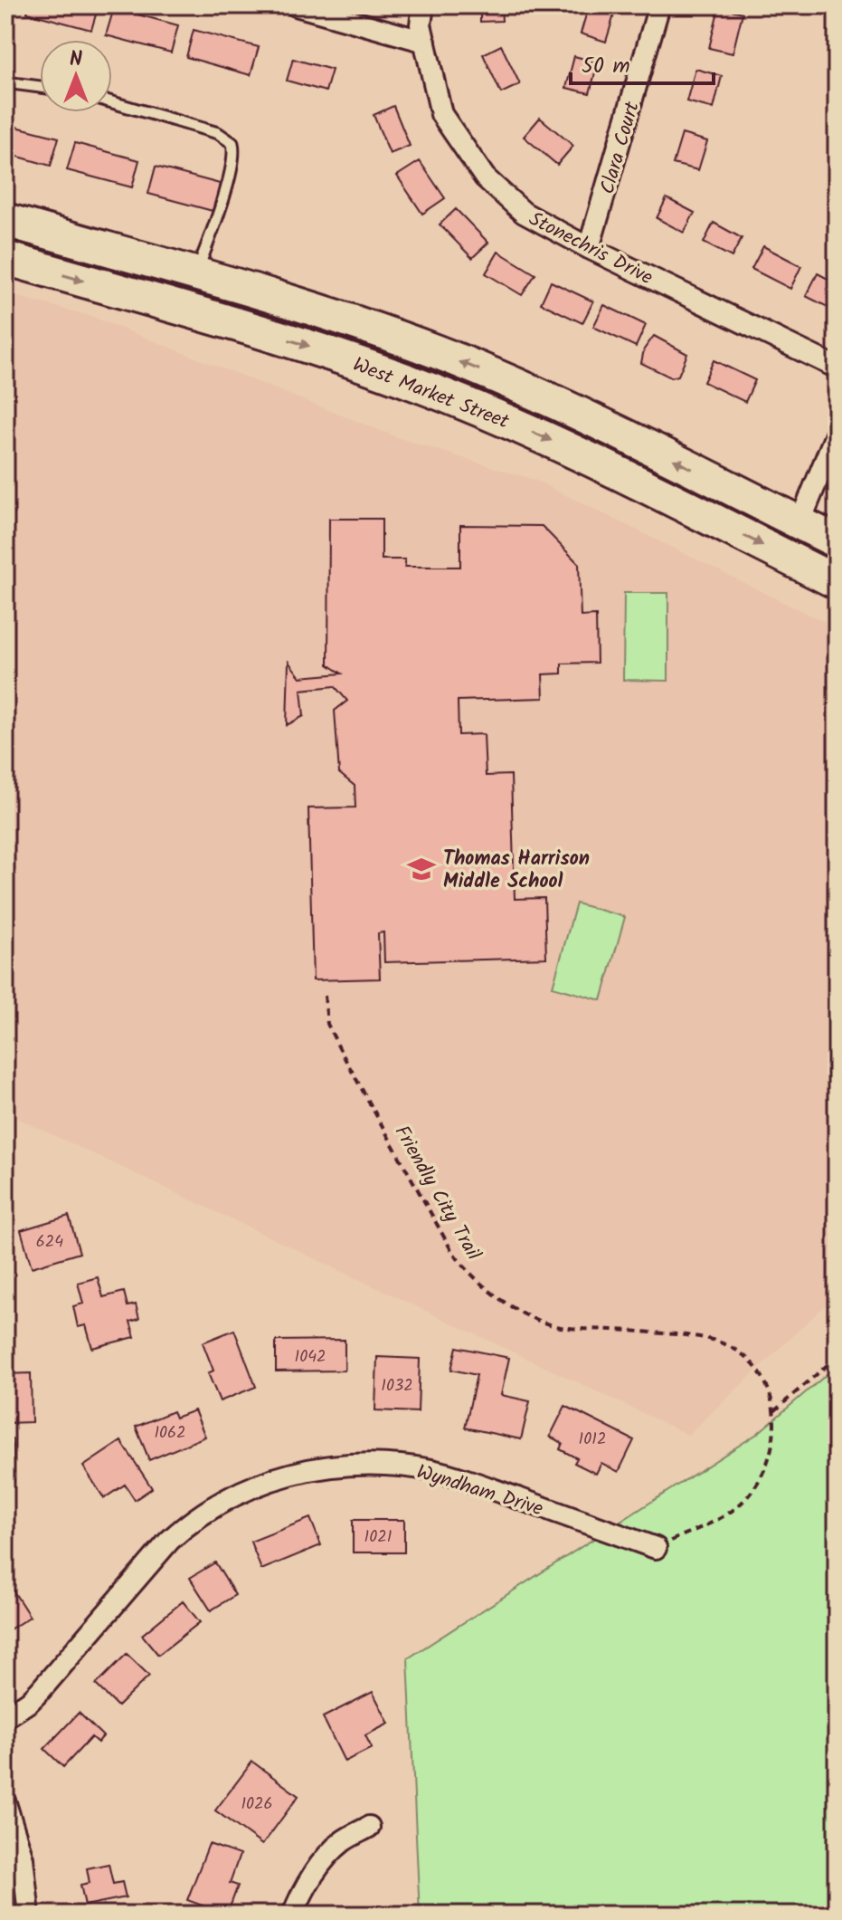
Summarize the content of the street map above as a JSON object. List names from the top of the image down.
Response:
{
  "streets": {
    "main road": ["West Market Street"],
    "street": ["Clara Court", "Stonechris Drive", "Wyndham Drive"],
    "path": ["Friendly City Trail"]
  },
  "crossings": [
    ["Clara Court", "Stonechris Drive"],
    ["Friendly City Trail", "Wyndham Drive"]
  ],
  "places": {
    "school or university": ["Thomas Harrison Middle School"]
  },
  "house_numbers": [
    "624",
    "1042",
    "1032",
    "1062",
    "1012",
    "1021",
    "1026"
  ],
  "scale_bar": "50 m",
  "north": "top"
}
